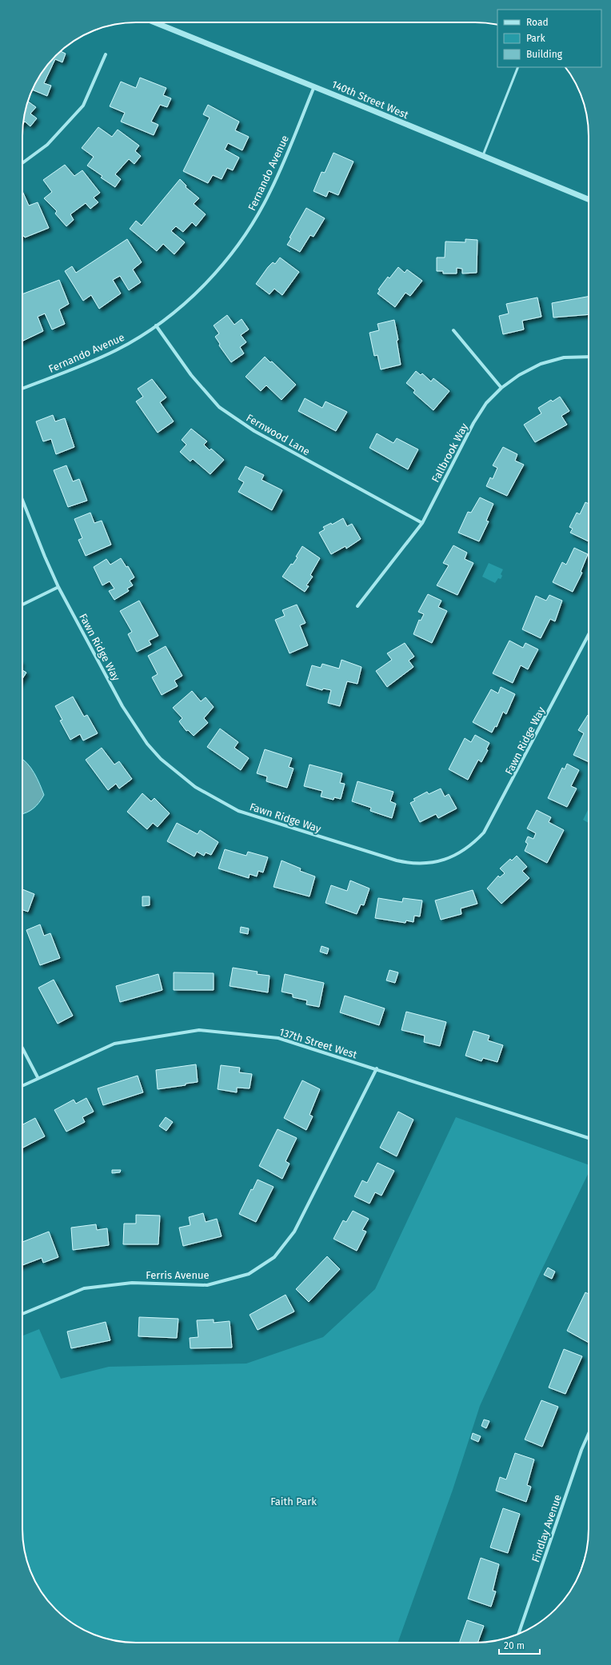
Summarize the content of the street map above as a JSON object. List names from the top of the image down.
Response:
{
  "streets": {
    "street": [
      "140th Street West",
      "Fernando Avenue",
      "Fernwood Lane",
      "Fallbrook Way",
      "Fawn Ridge Way",
      "137th Street West",
      "Ferris Avenue",
      "Findlay Avenue"
    ]
  },
  "crossings": [
    ["140th Street West", "Fernando Avenue"],
    ["Fernando Avenue", "Fernwood Lane"],
    ["Fernwood Lane", "Fallbrook Way"],
    ["137th Street West", "Ferris Avenue"]
  ],
  "parks": ["Faith Park"],
  "legend": ["Road", "Park", "Building"],
  "scale_bar": "20 m"
}
